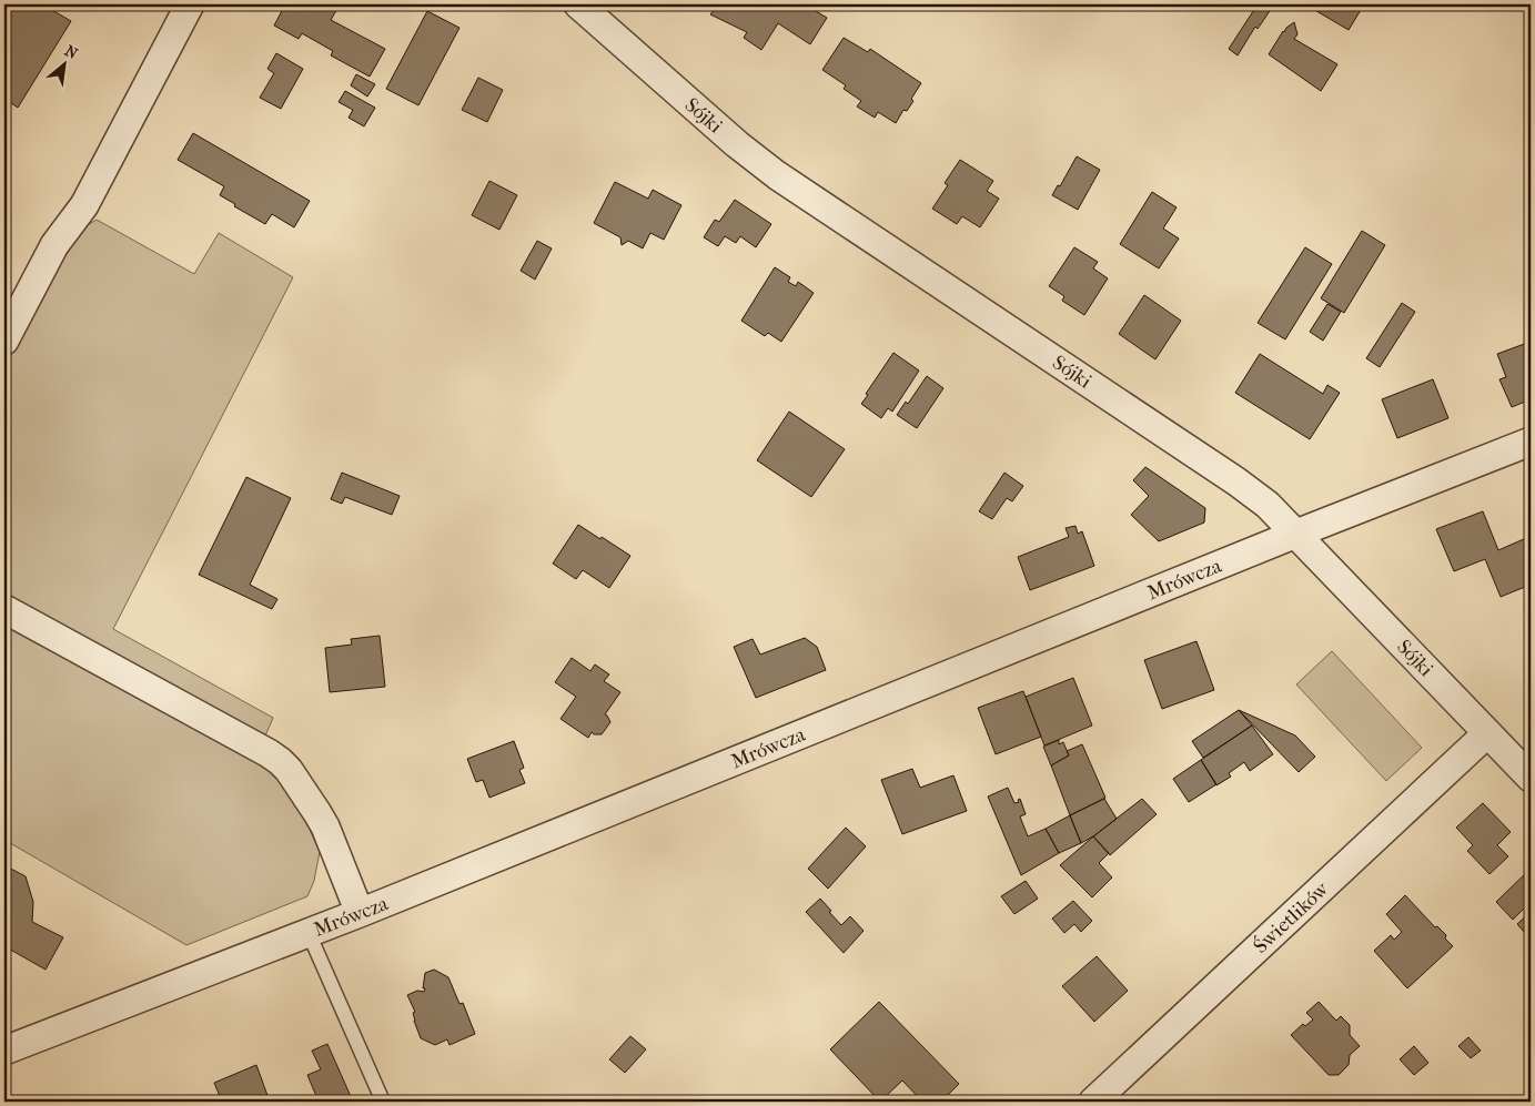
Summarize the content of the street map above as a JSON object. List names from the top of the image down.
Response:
{
  "streets": {
    "street": ["Sójki", "Mrówcza", "Świetlików"]
  },
  "crossings": [
    ["Sójki", "Mrówcza"],
    ["Sójki", "Świetlików"]
  ],
  "north": "top right"
}
